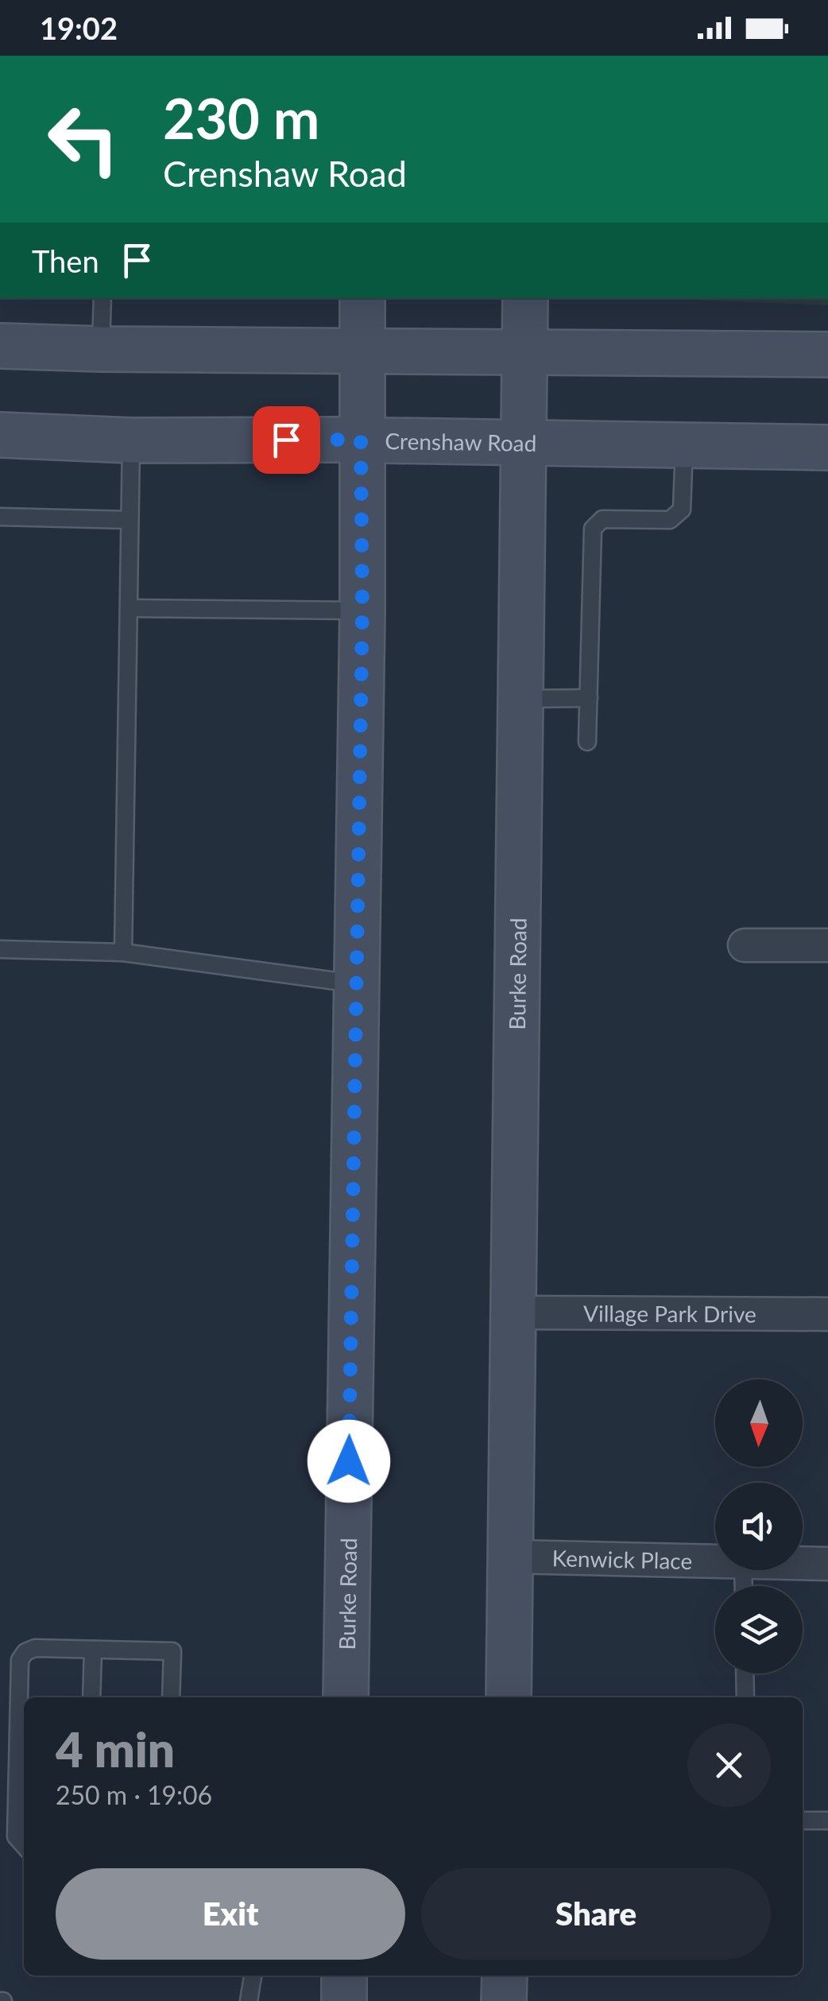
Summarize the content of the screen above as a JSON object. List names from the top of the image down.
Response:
{
  "streets": {
    "main road": ["Crenshaw Road", "Burke Road"],
    "street": ["Village Park Drive", "Kenwick Place"]
  },
  "crossings": [
    ["Crenshaw Road", "Burke Road"],
    ["Burke Road", "Village Park Drive"],
    ["Burke Road", "Kenwick Place"]
  ],
  "north": "bottom",
  "page": {
    "status": "19:02",
    "turn": ["230 m", "Crenshaw Road"],
    "then": "Then",
    "heading": ["4 min", "250 m · 19:06"],
    "buttons": ["Exit", "Share"]
  }
}
